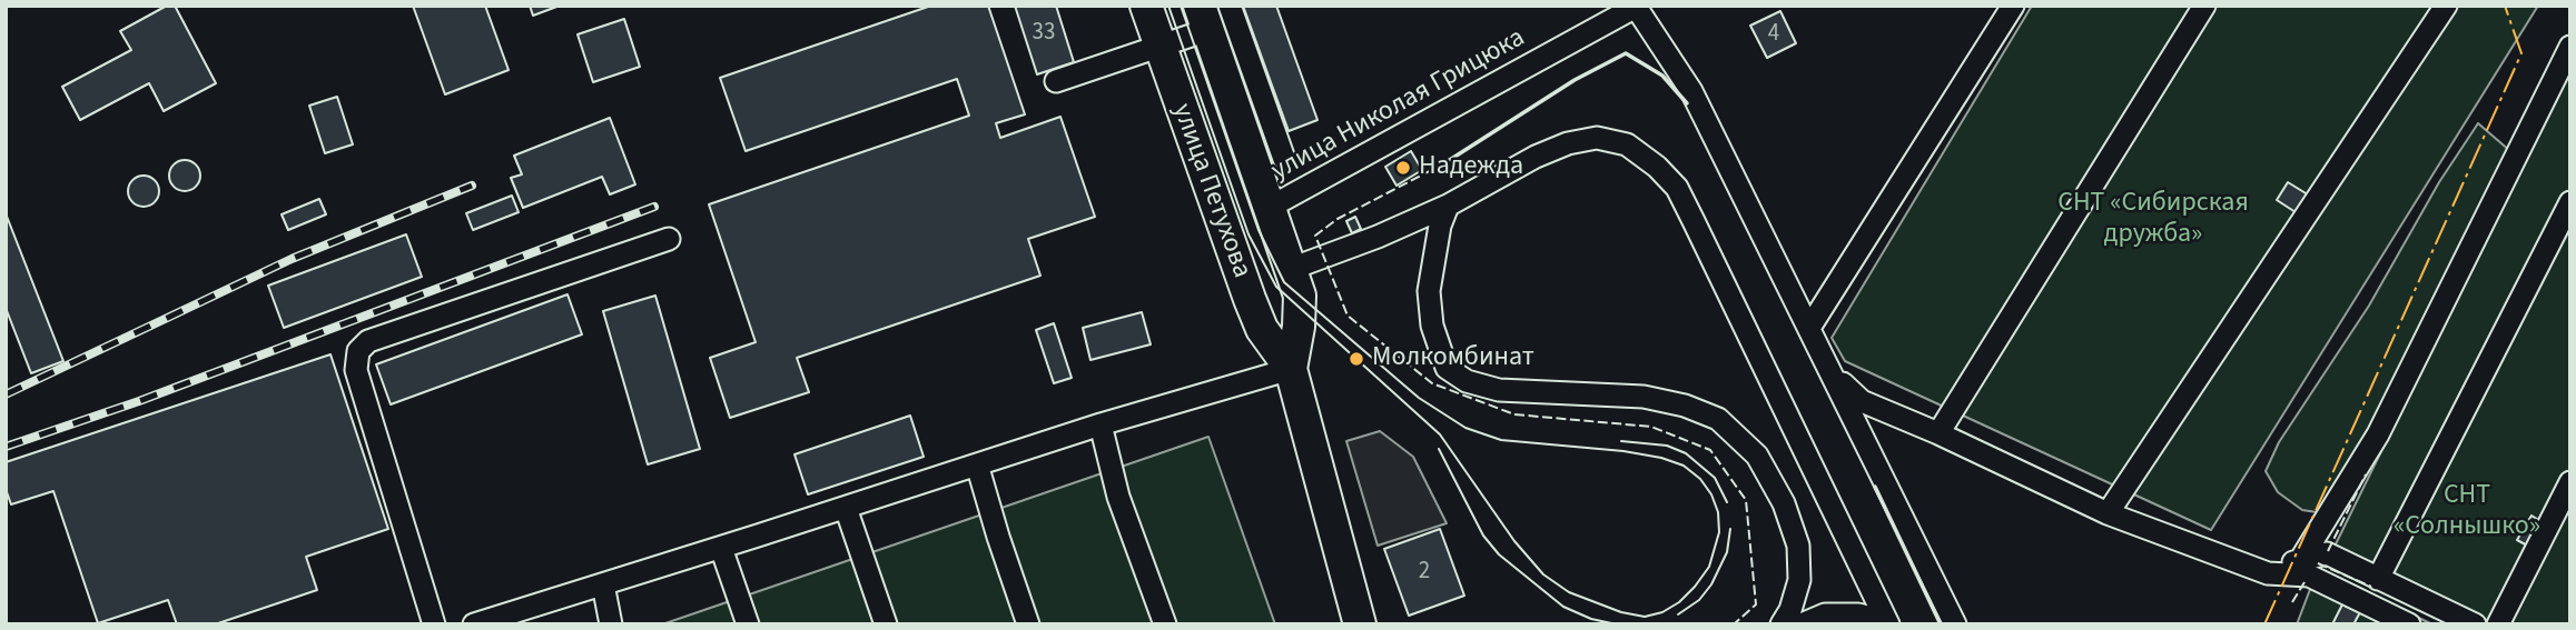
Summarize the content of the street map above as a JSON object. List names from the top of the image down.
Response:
{
  "streets": {
    "highway": ["улица Петухова"],
    "street": ["улица Николая Грицюка"]
  },
  "crossings": [
    ["улица Николая Грицюка", "улица Петухова"]
  ],
  "parks": ["СНТ «Сибирская дружба»", "СНТ «Солнышко»"],
  "places": ["Надежда", "Молкомбинат"],
  "house_numbers": ["33", "4", "2"]
}
